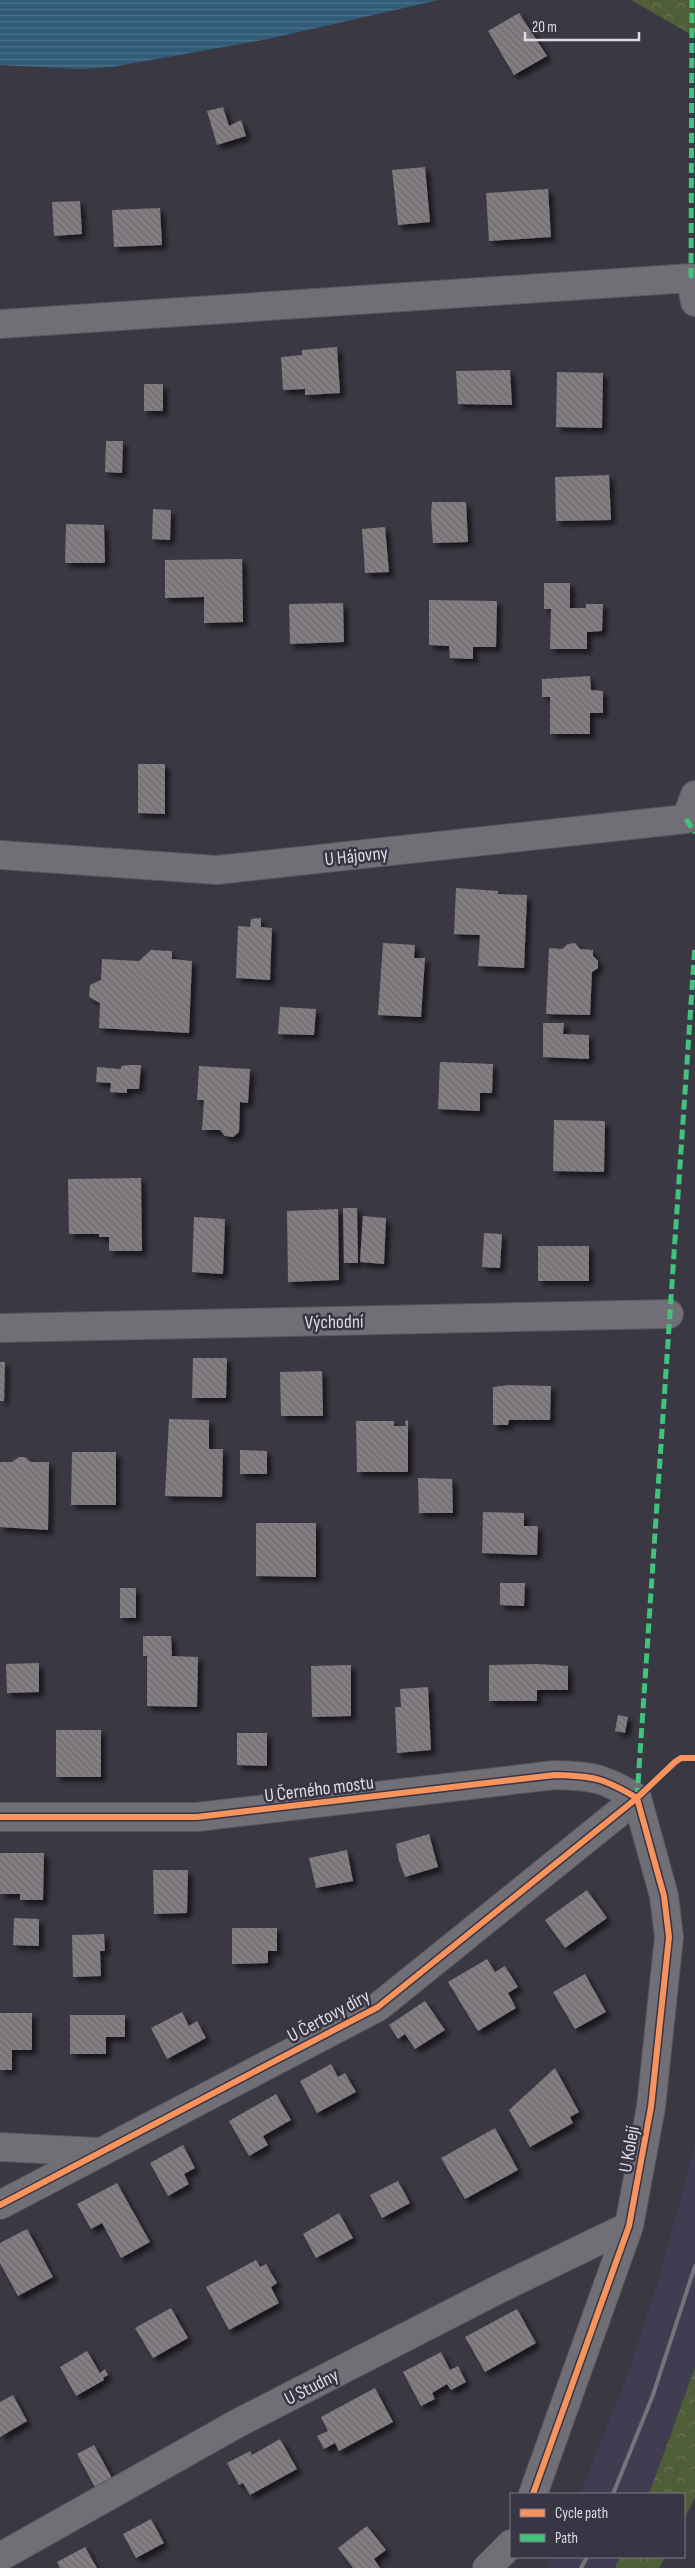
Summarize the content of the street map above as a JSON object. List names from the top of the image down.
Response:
{
  "streets": {
    "street": [
      "U Hájovny",
      "Východní",
      "U Černého mostu",
      "U Čertovy díry",
      "U Kolejí",
      "U Studny"
    ]
  },
  "crossings": [
    ["U Černého mostu", "U Čertovy díry"],
    ["U Černého mostu", "U Kolejí"],
    ["U Čertovy díry", "U Kolejí"],
    ["U Kolejí", "U Studny"]
  ],
  "legend": ["Cycle path", "Path"],
  "scale_bar": "20 m"
}
